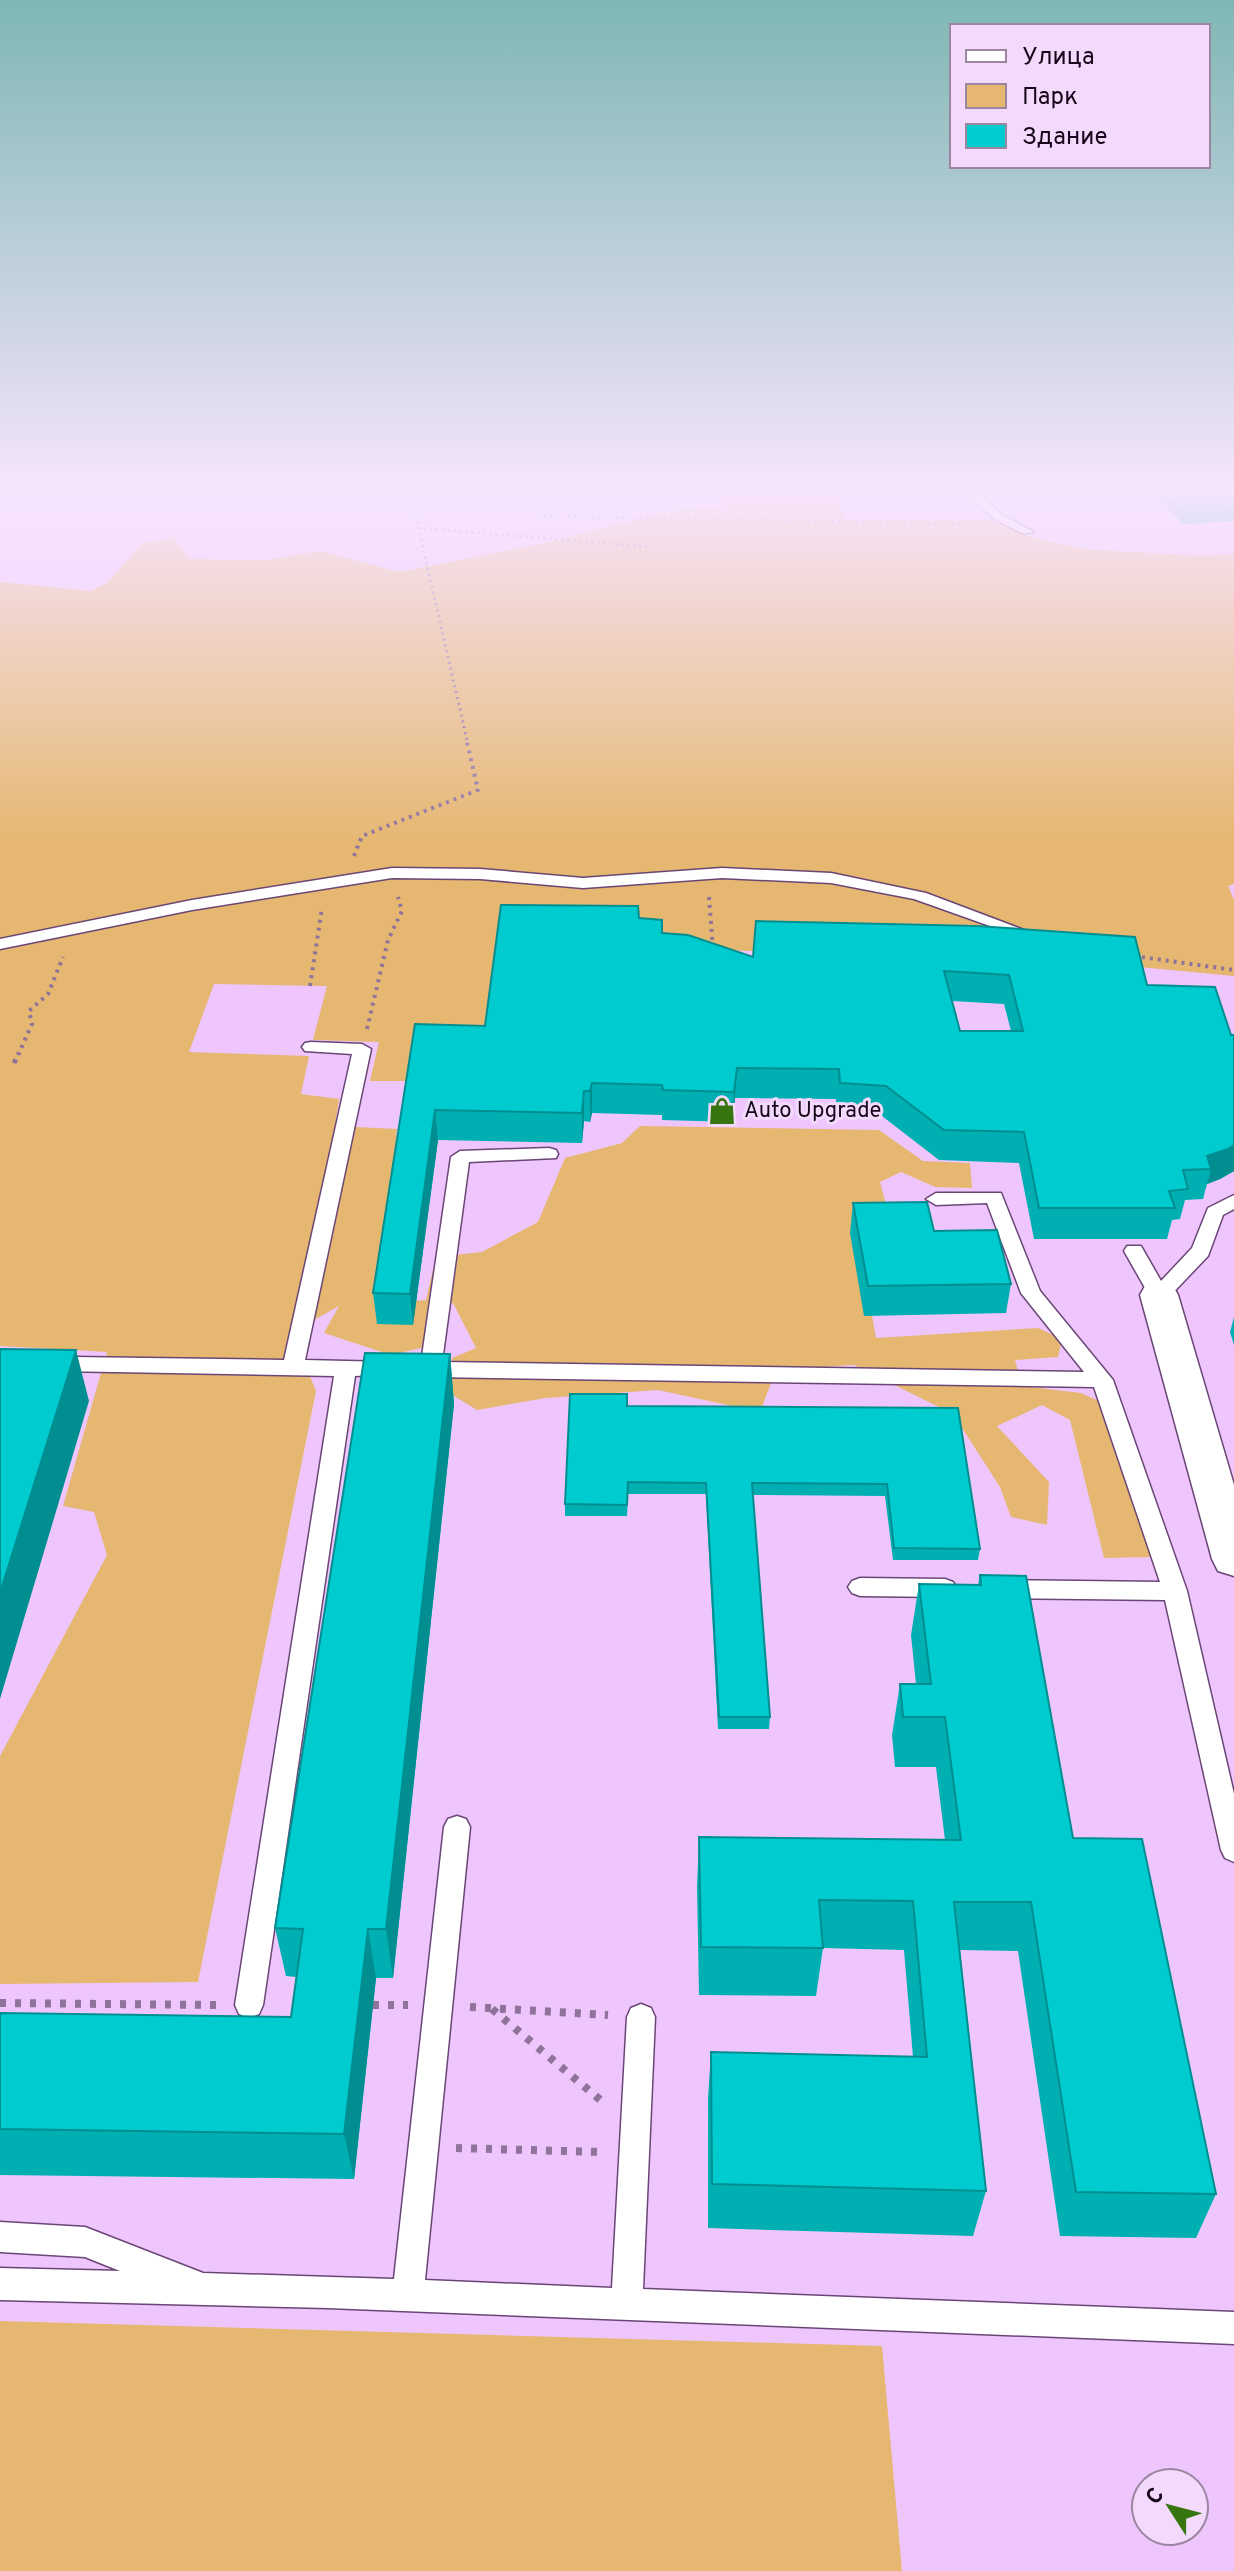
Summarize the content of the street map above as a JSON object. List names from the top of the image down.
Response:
{
  "places": {
    "shop": ["Auto Upgrade"]
  },
  "legend": ["Улица", "Парк", "Здание"],
  "north": "top left"
}
